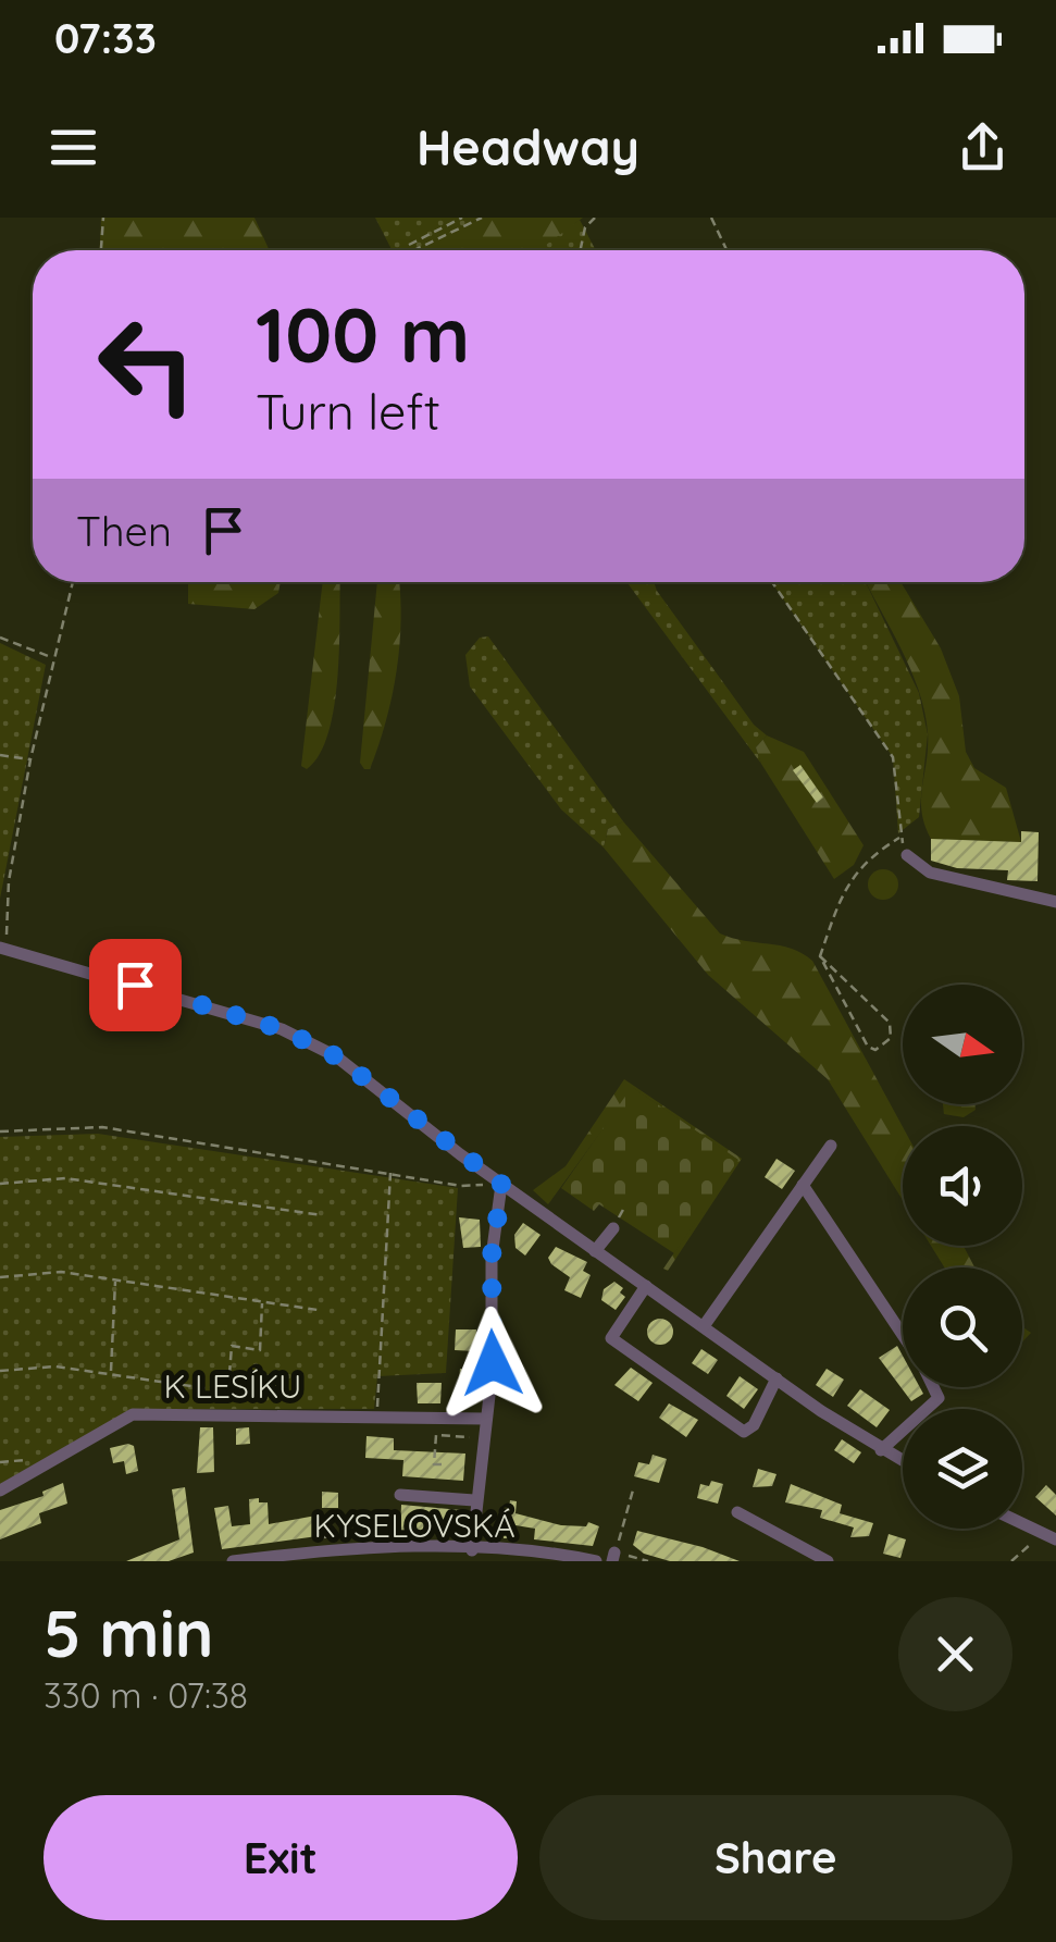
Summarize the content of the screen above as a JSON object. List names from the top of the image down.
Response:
{
  "streets": {
    "street": ["K LESÍKU", "KYSELOVSKÁ"]
  },
  "north": "right",
  "page": {
    "status": "07:33",
    "header": "Headway",
    "turn": ["100 m", "Turn left"],
    "then": "Then",
    "heading": ["5 min", "330 m · 07:38"],
    "buttons": ["Exit", "Share"]
  }
}
